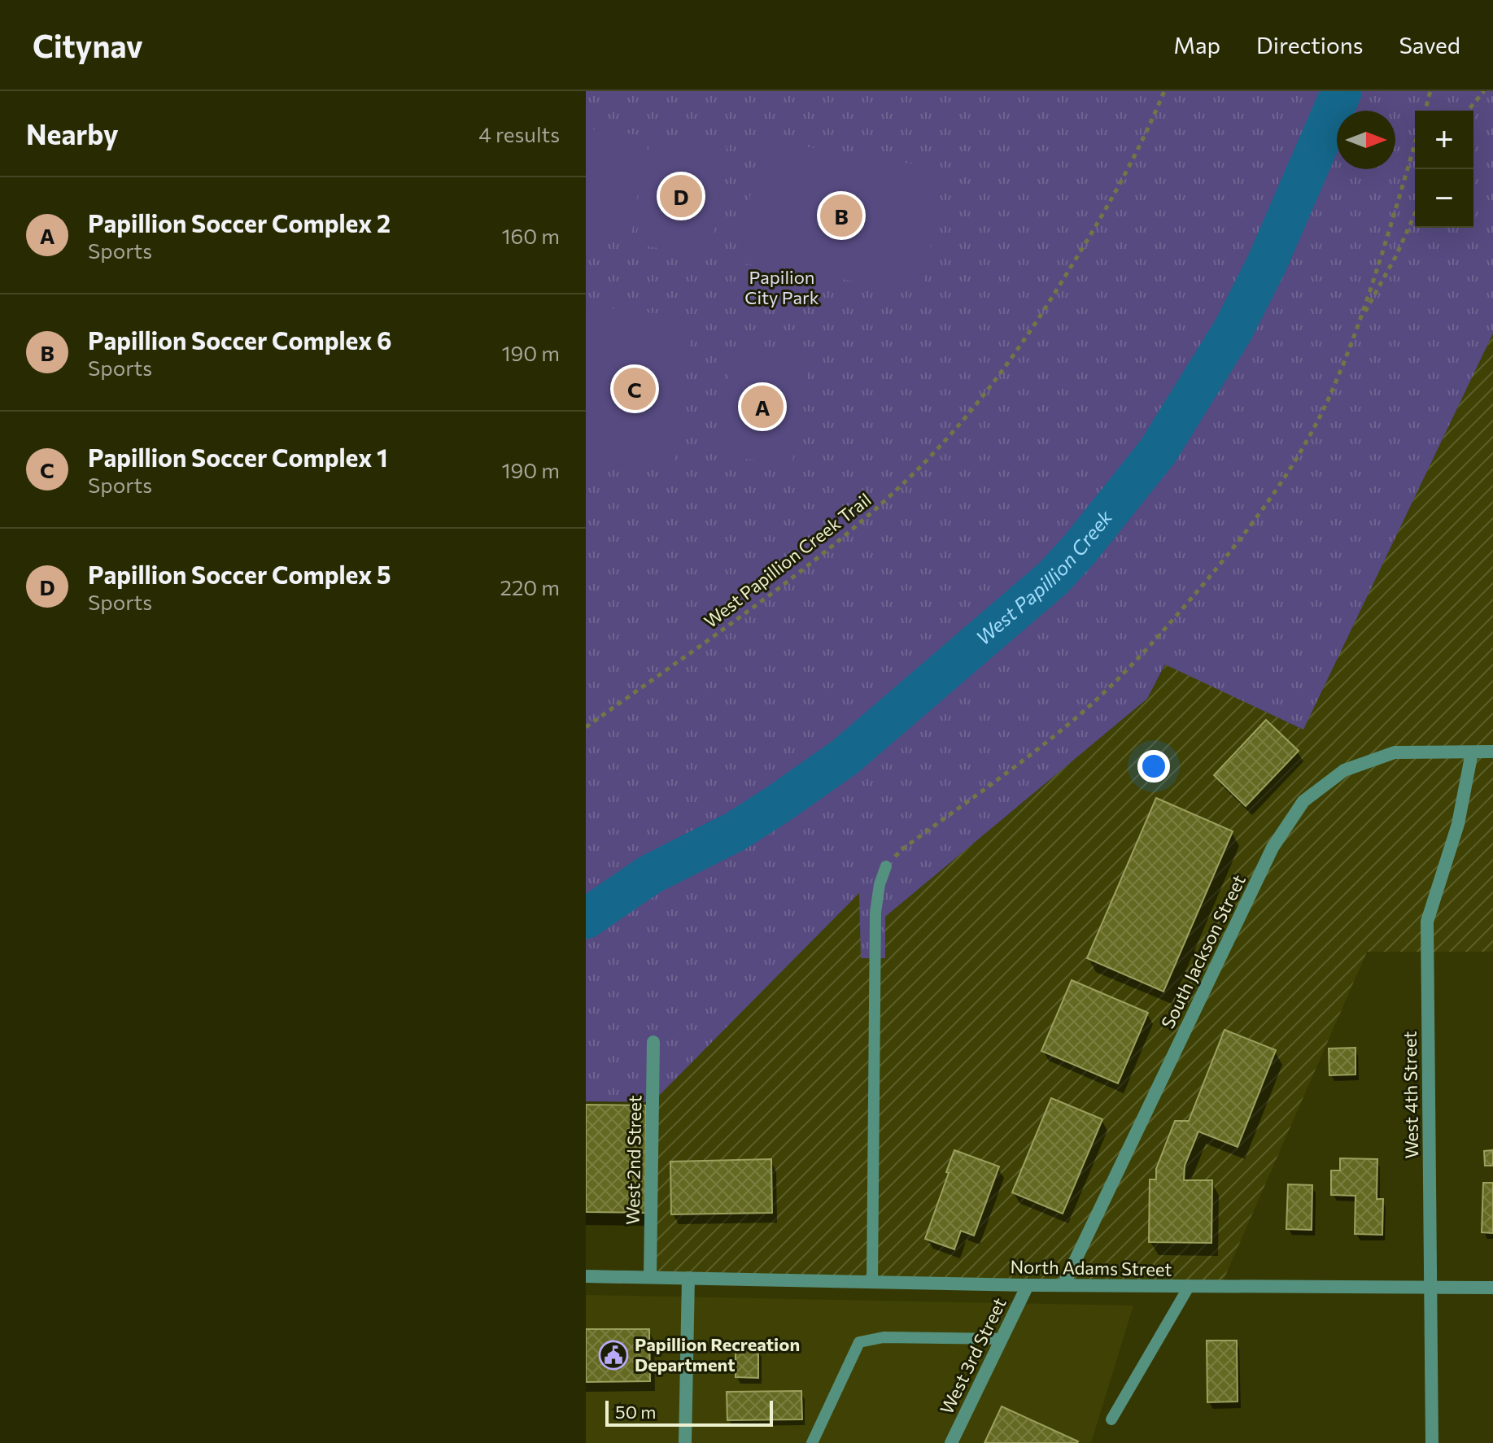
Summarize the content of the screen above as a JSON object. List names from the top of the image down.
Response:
{
  "streets": {
    "street": [
      "South Jackson Street",
      "West 4th Street",
      "West 2nd Street",
      "North Adams Street",
      "West 3rd Street"
    ],
    "path": ["West Papillion Creek Trail"]
  },
  "crossings": [
    ["South Jackson Street", "West 4th Street"],
    ["South Jackson Street", "North Adams Street"],
    ["West 4th Street", "North Adams Street"],
    ["West 2nd Street", "North Adams Street"],
    ["North Adams Street", "West 3rd Street"]
  ],
  "water": ["West Papillion Creek"],
  "parks": ["Papilion City Park"],
  "places": {
    "public building": ["Papillion Recreation Department"]
  },
  "scale_bar": "50 m",
  "north": "right",
  "page": {
    "header": "Citynav",
    "nav": ["Map", "Directions", "Saved"],
    "heading": ["Nearby", "4 results"],
    "map_buttons": ["+", "−"],
    "pins": [
      "D",
      "B",
      "C",
      "A"
    ],
    "list": [
      {
        "mark": "A",
        "name": "Papillion Soccer Complex 2",
        "note": "Sports",
        "value": "160 m"
      },
      {
        "mark": "B",
        "name": "Papillion Soccer Complex 6",
        "note": "Sports",
        "value": "190 m"
      },
      {
        "mark": "C",
        "name": "Papillion Soccer Complex 1",
        "note": "Sports",
        "value": "190 m"
      },
      {
        "mark": "D",
        "name": "Papillion Soccer Complex 5",
        "note": "Sports",
        "value": "220 m"
      }
    ],
    "scale": "50 m"
  }
}
